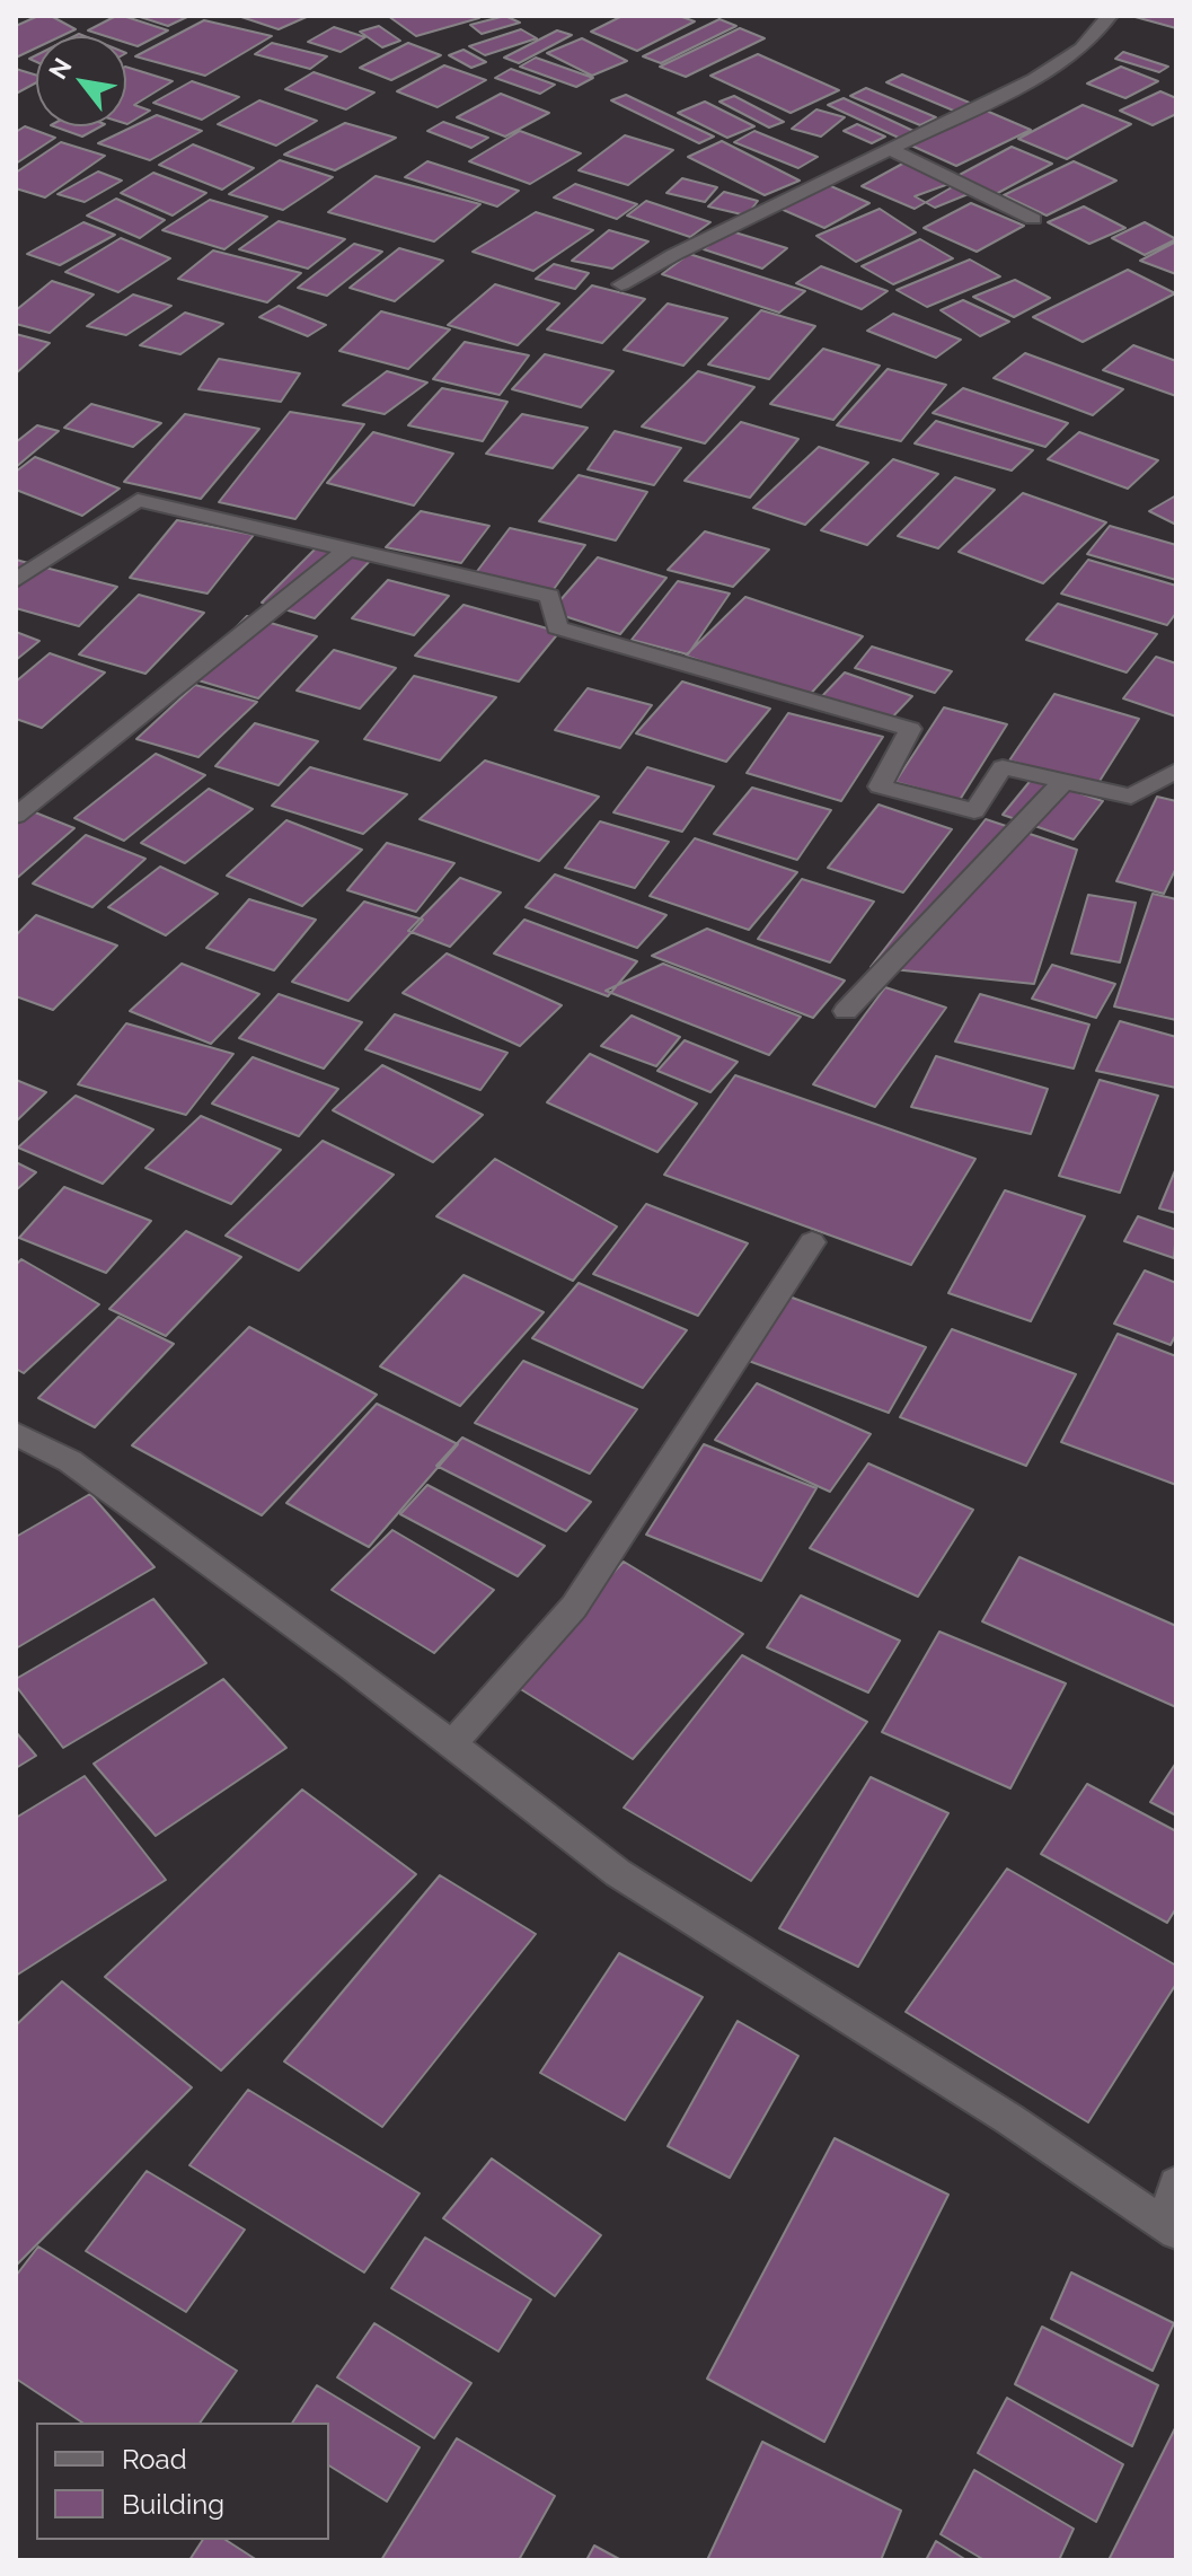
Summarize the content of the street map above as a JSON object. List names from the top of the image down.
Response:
{
  "legend": ["Road", "Building"],
  "north": "top left"
}
